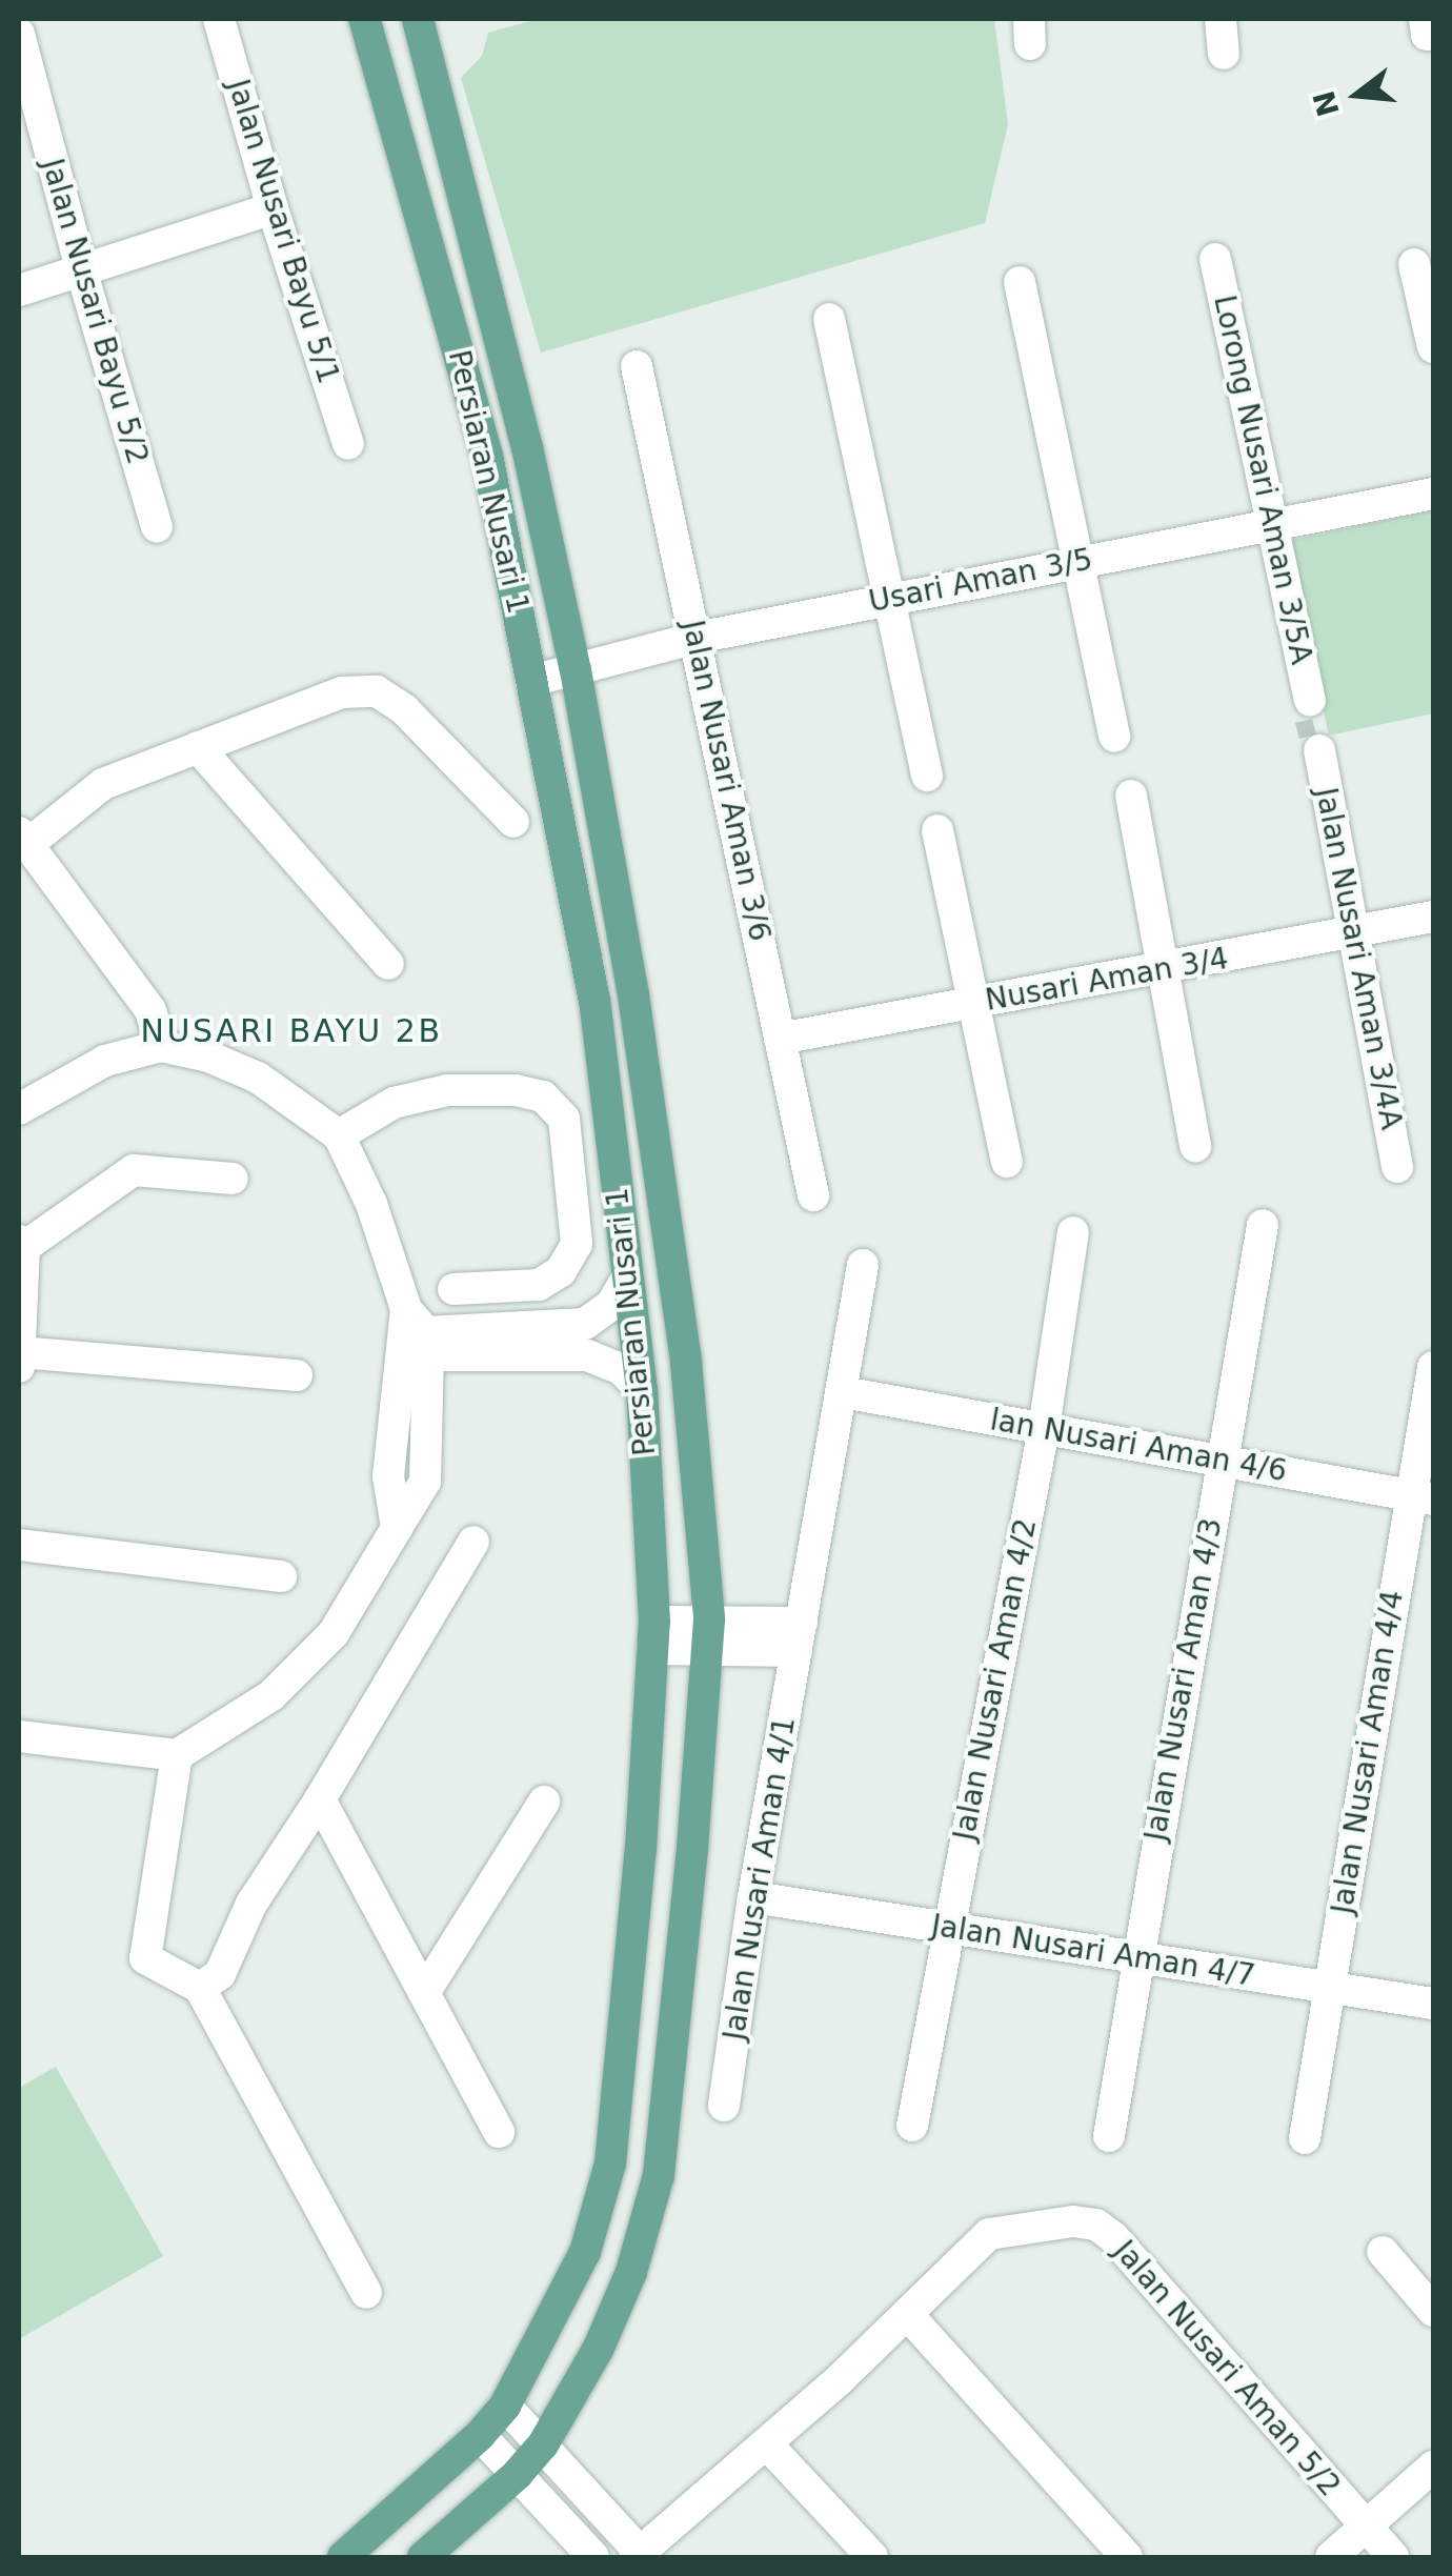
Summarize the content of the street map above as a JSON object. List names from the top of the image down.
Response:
{
  "streets": {
    "main road": ["Persiaran Nusari 1"],
    "street": [
      "Jalan Nusari Bayu 5/1",
      "Jalan Nusari Bayu 5/2",
      "Lorong Nusari Aman 3/5A",
      "Usari Aman 3/5",
      "Jalan Nusari Aman 3/6",
      "Jalan Nusari Aman 3/4A",
      "Nusari Aman 3/4",
      "lan Nusari Aman 4/6",
      "Jalan Nusari Aman 4/2",
      "Jalan Nusari Aman 4/3",
      "Jalan Nusari Aman 4/4",
      "Jalan Nusari Aman 4/1",
      "Jalan Nusari Aman 4/7",
      "Jalan Nusari Aman 5/2"
    ]
  },
  "crossings": [
    ["Lorong Nusari Aman 3/5A", "Usari Aman 3/5"],
    ["Persiaran Nusari 1", "Usari Aman 3/5"],
    ["Usari Aman 3/5", "Jalan Nusari Aman 3/6"],
    ["Jalan Nusari Aman 3/6", "Nusari Aman 3/4"],
    ["Jalan Nusari Aman 3/4A", "Nusari Aman 3/4"],
    ["lan Nusari Aman 4/6", "Jalan Nusari Aman 4/2"],
    ["lan Nusari Aman 4/6", "Jalan Nusari Aman 4/3"],
    ["lan Nusari Aman 4/6", "Jalan Nusari Aman 4/4"],
    ["lan Nusari Aman 4/6", "Jalan Nusari Aman 4/1"],
    ["Jalan Nusari Aman 4/2", "Jalan Nusari Aman 4/7"],
    ["Jalan Nusari Aman 4/3", "Jalan Nusari Aman 4/7"],
    ["Jalan Nusari Aman 4/4", "Jalan Nusari Aman 4/7"],
    ["Jalan Nusari Aman 4/1", "Jalan Nusari Aman 4/7"]
  ],
  "districts": ["NUSARI BAYU 2B"],
  "north": "left"
}
